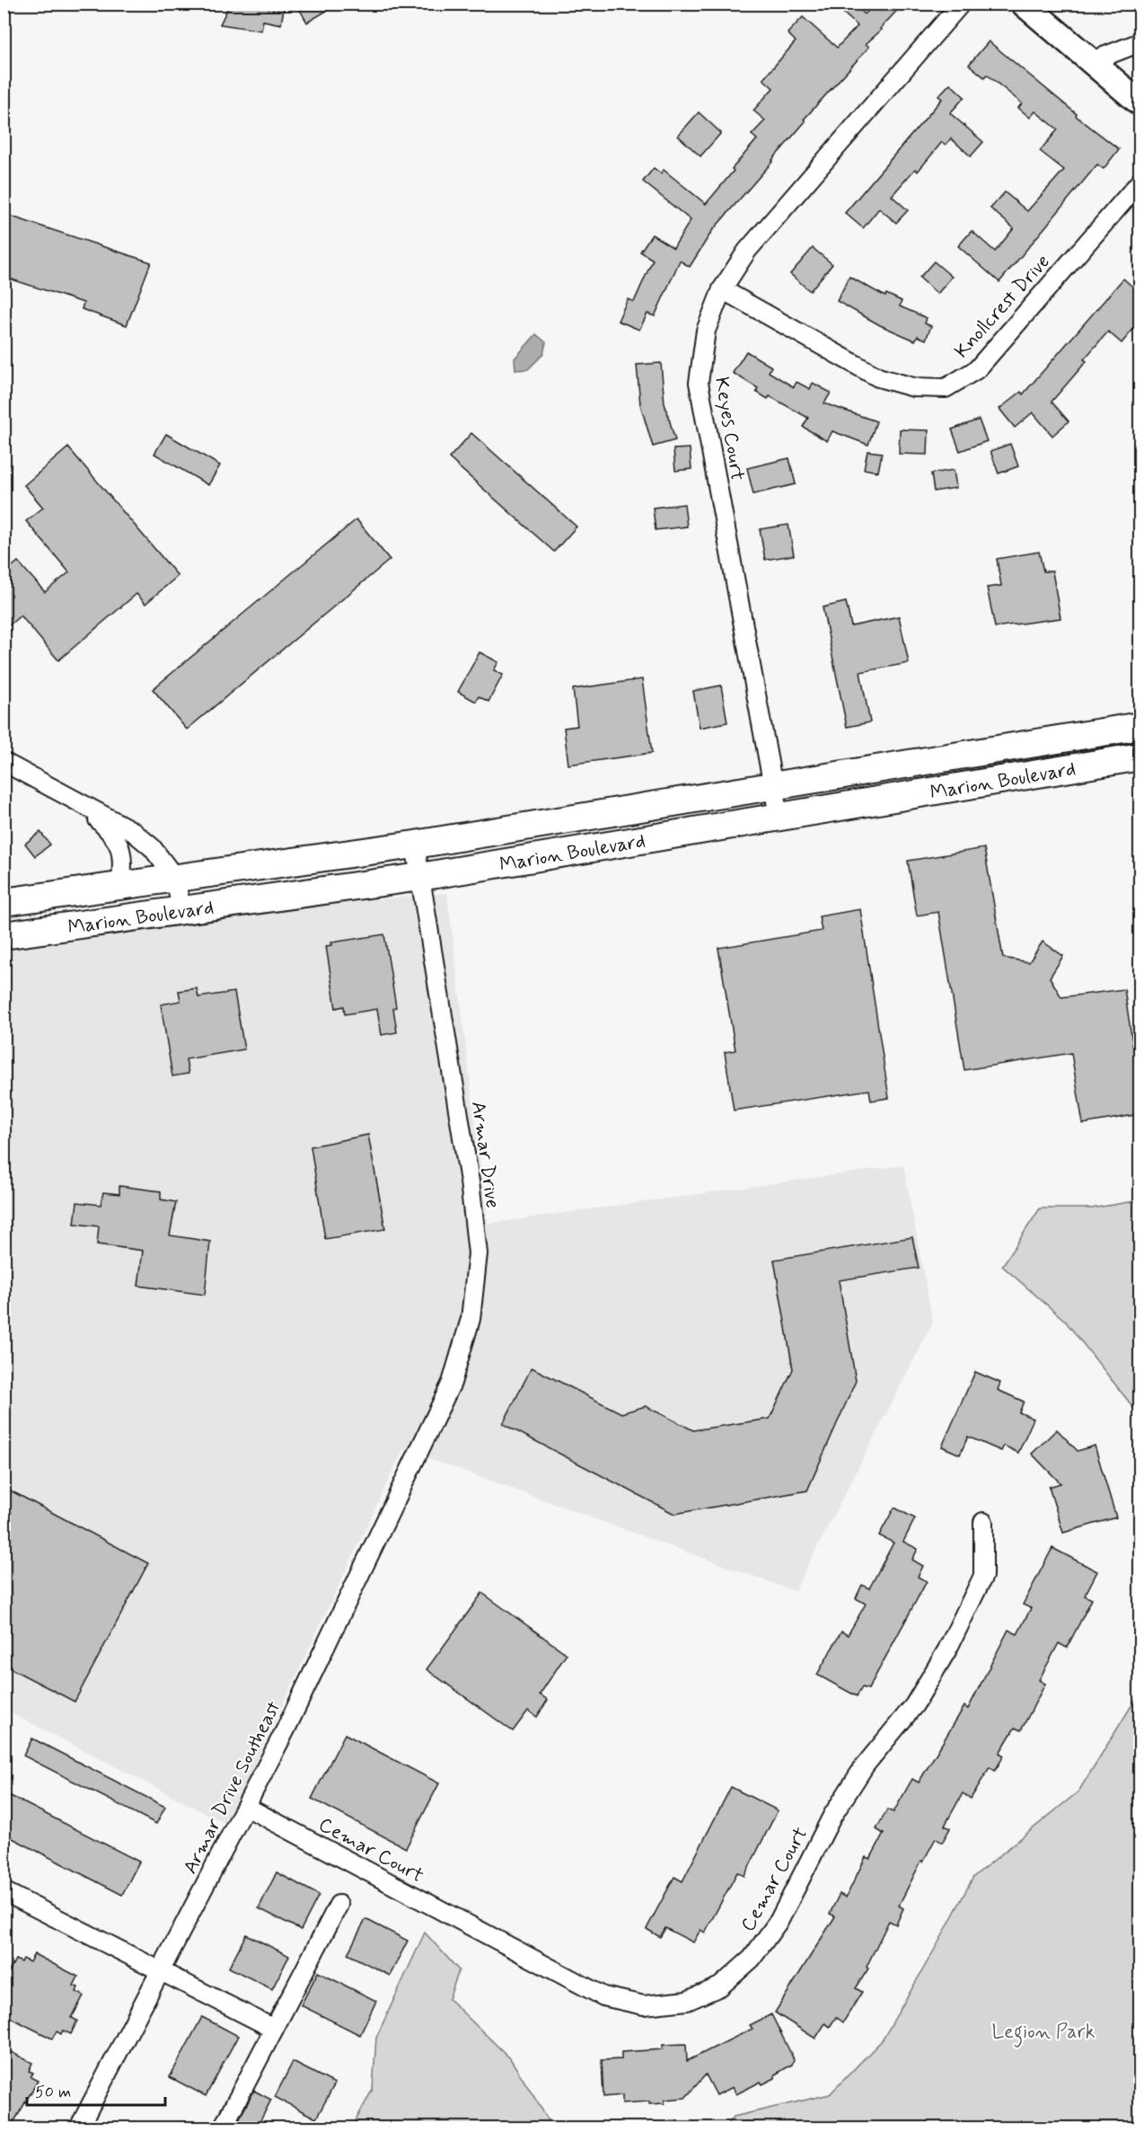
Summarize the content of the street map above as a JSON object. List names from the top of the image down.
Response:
{
  "streets": {
    "main road": ["Marion Boulevard"],
    "street": [
      "Knollcrest Drive",
      "Keyes Court",
      "Armar Drive",
      "Armar Drive Southeast",
      "Cemar Court"
    ]
  },
  "crossings": [
    ["Knollcrest Drive", "Keyes Court"],
    ["Keyes Court", "Marion Boulevard"],
    ["Marion Boulevard", "Armar Drive"],
    ["Armar Drive", "Armar Drive Southeast"],
    ["Armar Drive Southeast", "Cemar Court"]
  ],
  "parks": ["Legion Park"],
  "scale_bar": "50 m"
}
